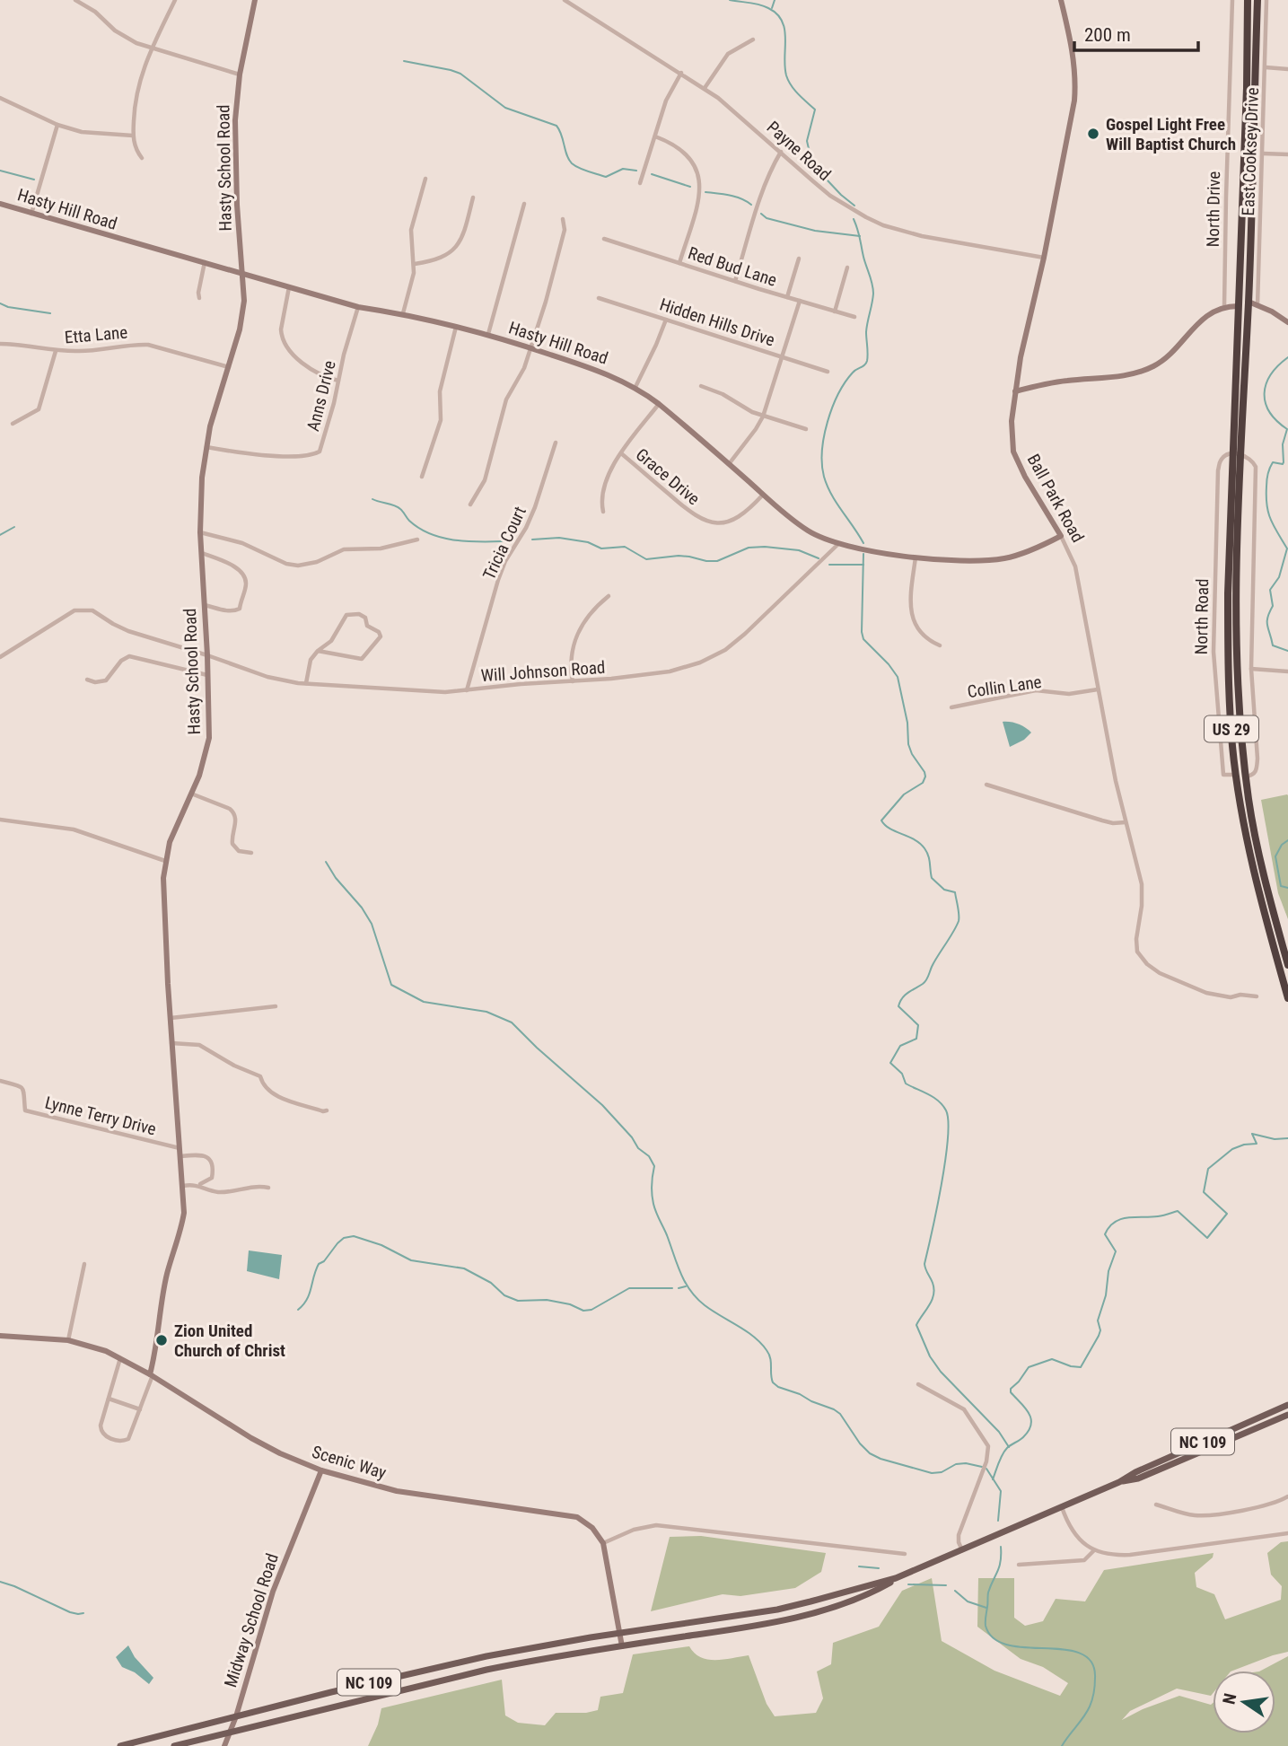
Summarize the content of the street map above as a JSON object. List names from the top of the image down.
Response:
{
  "streets": {
    "highway": ["US 29"],
    "main road": ["NC 109"],
    "street": [
      "Payne Road",
      "East Cooksey Drive",
      "Hasty School Road",
      "Hasty Hill Road",
      "North Drive",
      "Red Bud Lane",
      "Hidden Hills Drive",
      "Etta Lane",
      "Anns Drive",
      "Grace Drive",
      "Ball Park Road",
      "Tricia Court",
      "North Road",
      "Will Johnson Road",
      "Collin Lane",
      "Lynne Terry Drive",
      "Scenic Way",
      "Midway School Road"
    ]
  },
  "crossings": [
    ["Payne Road", "Ball Park Road"],
    ["Hasty School Road", "Hasty Hill Road"],
    ["Hasty School Road", "Etta Lane"],
    ["Hasty School Road", "Anns Drive"],
    ["Hasty School Road", "Will Johnson Road"],
    ["Hasty School Road", "Lynne Terry Drive"],
    ["Hasty School Road", "Scenic Way"],
    ["Hasty Hill Road", "Anns Drive"],
    ["Hasty Hill Road", "Grace Drive"],
    ["Hasty Hill Road", "Ball Park Road"],
    ["Hasty Hill Road", "Will Johnson Road"],
    ["Ball Park Road", "Collin Lane"],
    ["Tricia Court", "Will Johnson Road"],
    ["North Road", "US 29"],
    ["NC 109", "Midway School Road"],
    ["Scenic Way", "Midway School Road"]
  ],
  "places": ["Gospel Light Free Will Baptist Church", "Zion United Church of Christ"],
  "scale_bar": "200 m",
  "north": "left"
}
